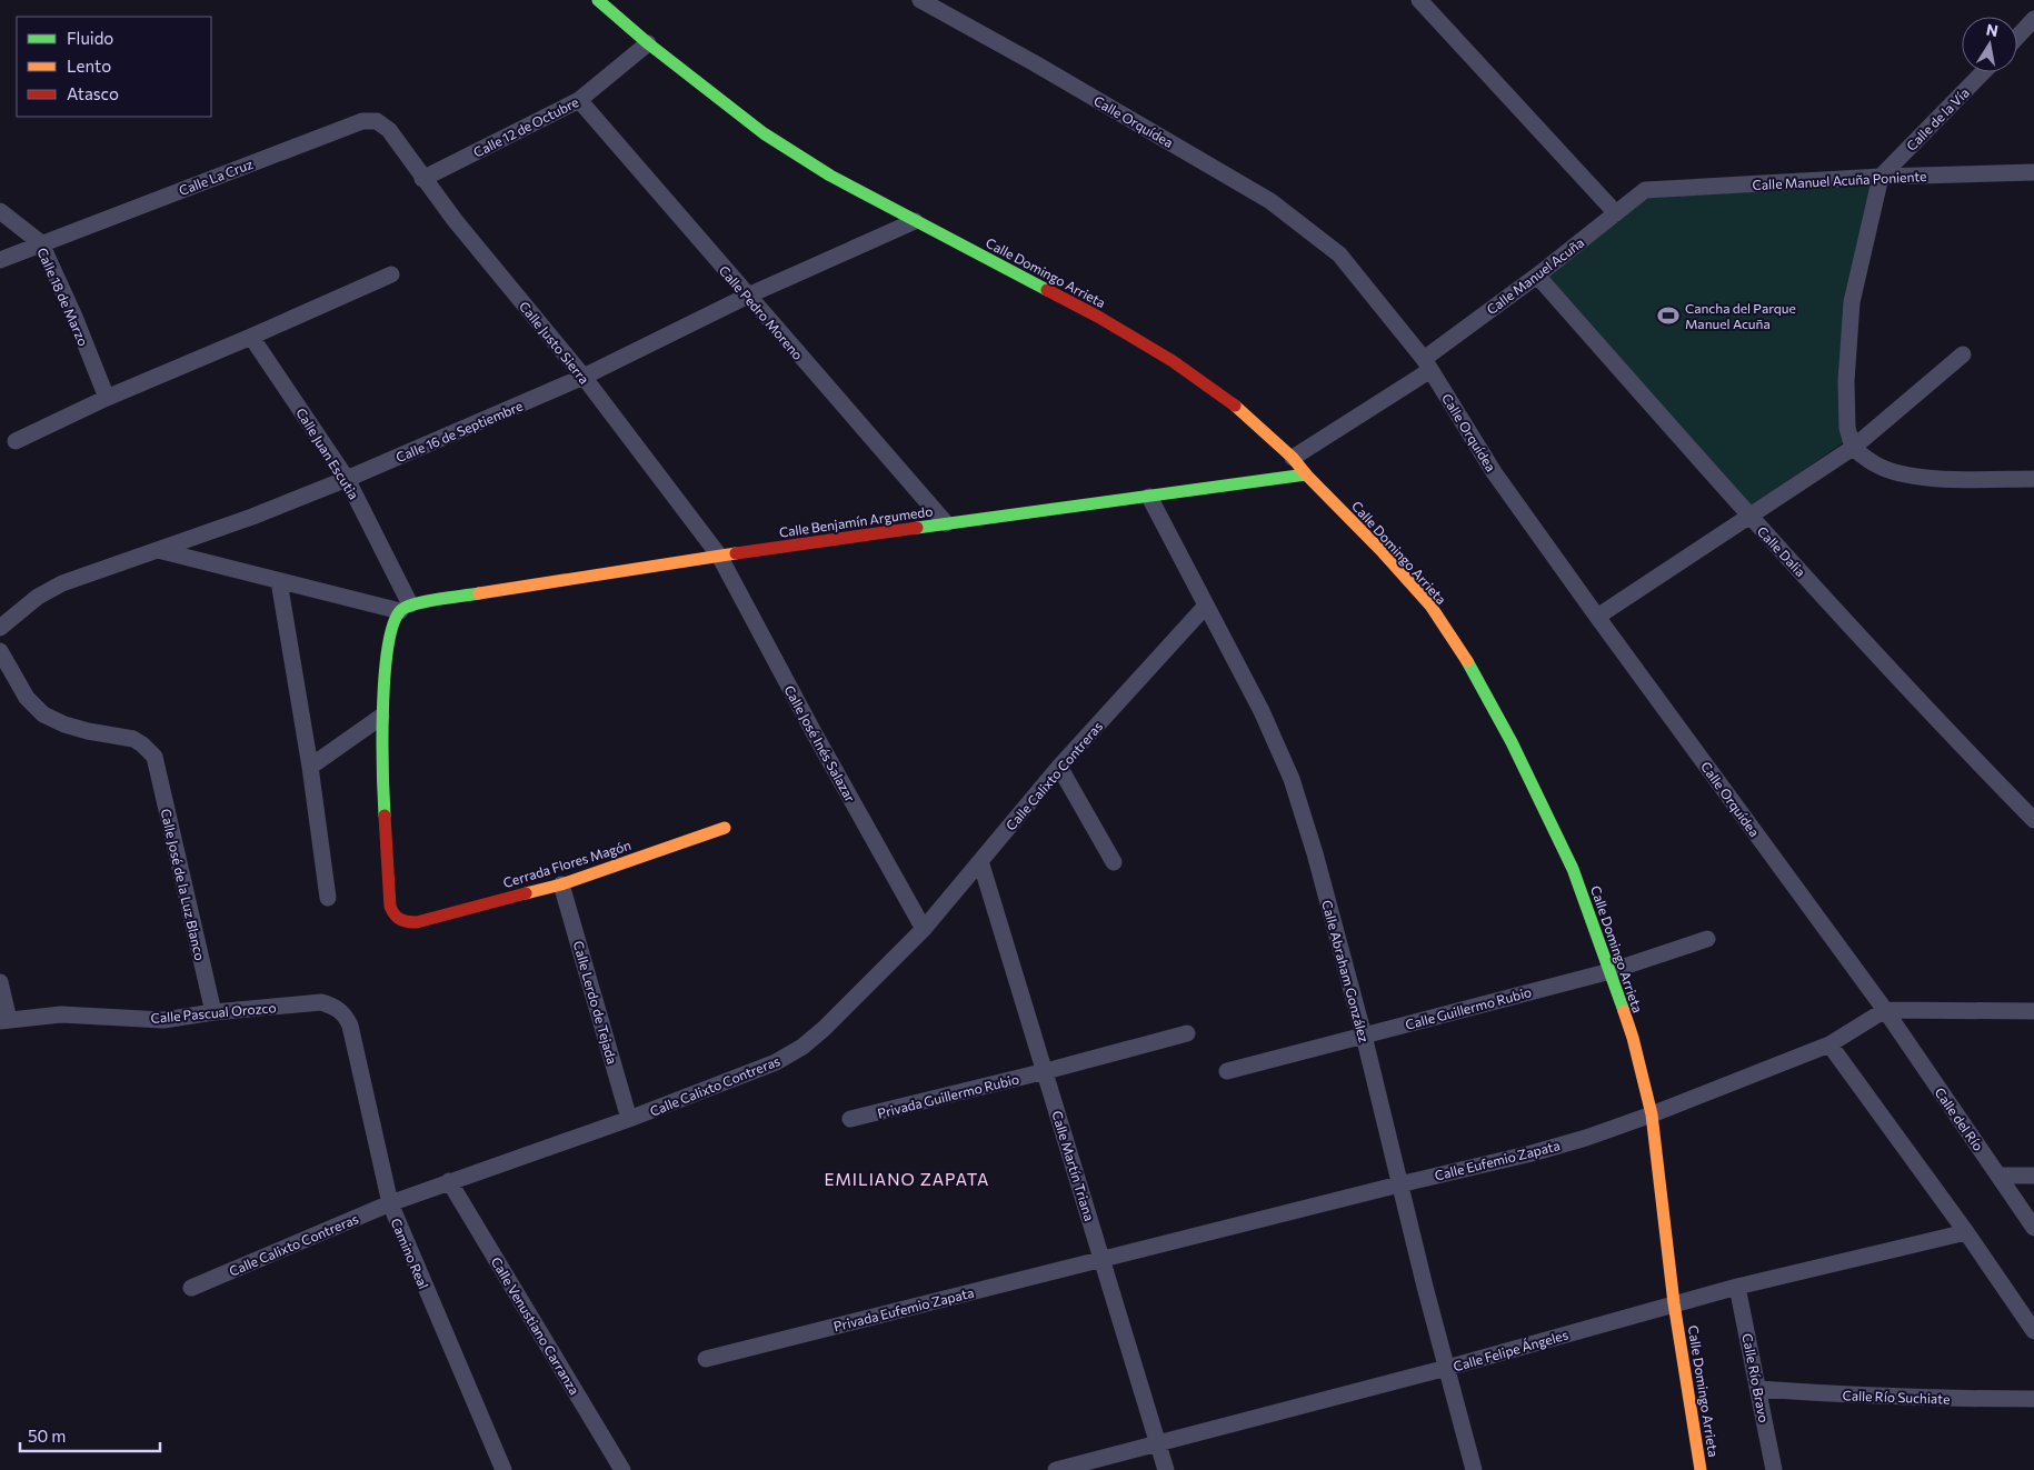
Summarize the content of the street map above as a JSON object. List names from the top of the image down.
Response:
{
  "streets": {
    "street": [
      "Calle de la Vía",
      "Calle Orquídea",
      "Calle 12 de Octubre",
      "Calle La Cruz",
      "Calle Manuel Acuña Poniente",
      "Calle Domingo Arrieta",
      "Calle Manuel Acuña",
      "Calle 18 de Marzo",
      "Calle Pedro Moreno",
      "Calle Justo Sierra",
      "Calle 16 de Septiembre",
      "Calle Juan Escutia",
      "Calle Benjamín Argumedo",
      "Calle Dalia",
      "Calle José Inés Salazar",
      "Calle Calixto Contreras",
      "Cerrada Flores Magón",
      "Calle José de la Luz Blanco",
      "Calle Abraham González",
      "Calle Lerdo de Tejada",
      "Calle Guillermo Rubio",
      "Calle Pascual Orozco",
      "Privada Guillermo Rubio",
      "Calle del Río",
      "Calle Eufemio Zapata",
      "Calle Martín Triana",
      "Camino Real",
      "Privada Eufemio Zapata",
      "Calle Venustiano Carranza",
      "Calle Felipe Ángeles",
      "Calle Río Bravo",
      "Calle Río Suchiate"
    ]
  },
  "crossings": [
    ["Calle de la Vía", "Calle Manuel Acuña Poniente"],
    ["Calle Orquídea", "Calle Manuel Acuña"],
    ["Calle Orquídea", "Calle del Río"],
    ["Calle Orquídea", "Calle Eufemio Zapata"],
    ["Calle 12 de Octubre", "Calle Domingo Arrieta"],
    ["Calle 12 de Octubre", "Calle Pedro Moreno"],
    ["Calle 12 de Octubre", "Calle Justo Sierra"],
    ["Calle La Cruz", "Calle 18 de Marzo"],
    ["Calle La Cruz", "Calle Justo Sierra"],
    ["Calle Manuel Acuña Poniente", "Calle Manuel Acuña"],
    ["Calle Domingo Arrieta", "Calle Manuel Acuña"],
    ["Calle Domingo Arrieta", "Calle 16 de Septiembre"],
    ["Calle Domingo Arrieta", "Calle Benjamín Argumedo"],
    ["Calle Domingo Arrieta", "Calle Guillermo Rubio"],
    ["Calle Domingo Arrieta", "Calle Eufemio Zapata"],
    ["Calle Domingo Arrieta", "Calle Felipe Ángeles"],
    ["Calle Manuel Acuña", "Calle Dalia"],
    ["Calle Pedro Moreno", "Calle 16 de Septiembre"],
    ["Calle Pedro Moreno", "Calle Benjamín Argumedo"],
    ["Calle Justo Sierra", "Calle 16 de Septiembre"],
    ["Calle Justo Sierra", "Calle Benjamín Argumedo"],
    ["Calle Justo Sierra", "Calle José Inés Salazar"],
    ["Calle 16 de Septiembre", "Calle Juan Escutia"],
    ["Calle Juan Escutia", "Calle Benjamín Argumedo"],
    ["Calle Benjamín Argumedo", "Calle José Inés Salazar"],
    ["Calle Benjamín Argumedo", "Calle Abraham González"],
    ["Calle José Inés Salazar", "Calle Calixto Contreras"],
    ["Calle Calixto Contreras", "Calle Abraham González"],
    ["Calle Calixto Contreras", "Calle Lerdo de Tejada"],
    ["Calle Calixto Contreras", "Calle Martín Triana"],
    ["Calle Calixto Contreras", "Camino Real"],
    ["Calle Calixto Contreras", "Calle Venustiano Carranza"],
    ["Cerrada Flores Magón", "Calle Lerdo de Tejada"],
    ["Calle José de la Luz Blanco", "Calle Pascual Orozco"],
    ["Calle Abraham González", "Calle Guillermo Rubio"],
    ["Calle Abraham González", "Calle Eufemio Zapata"],
    ["Calle Abraham González", "Calle Felipe Ángeles"],
    ["Calle Pascual Orozco", "Camino Real"],
    ["Privada Guillermo Rubio", "Calle Martín Triana"],
    ["Calle del Río", "Calle Eufemio Zapata"],
    ["Calle Eufemio Zapata", "Calle Martín Triana"],
    ["Calle Eufemio Zapata", "Privada Eufemio Zapata"],
    ["Calle Martín Triana", "Privada Eufemio Zapata"],
    ["Calle Martín Triana", "Calle Felipe Ángeles"],
    ["Calle Felipe Ángeles", "Calle Río Bravo"],
    ["Calle Río Bravo", "Calle Río Suchiate"]
  ],
  "districts": ["EMILIANO ZAPATA"],
  "places": {
    "sports": ["Cancha del Parque Manuel Acuña"]
  },
  "legend": ["Fluido", "Lento", "Atasco"],
  "scale_bar": "50 m",
  "north": "top"
}
